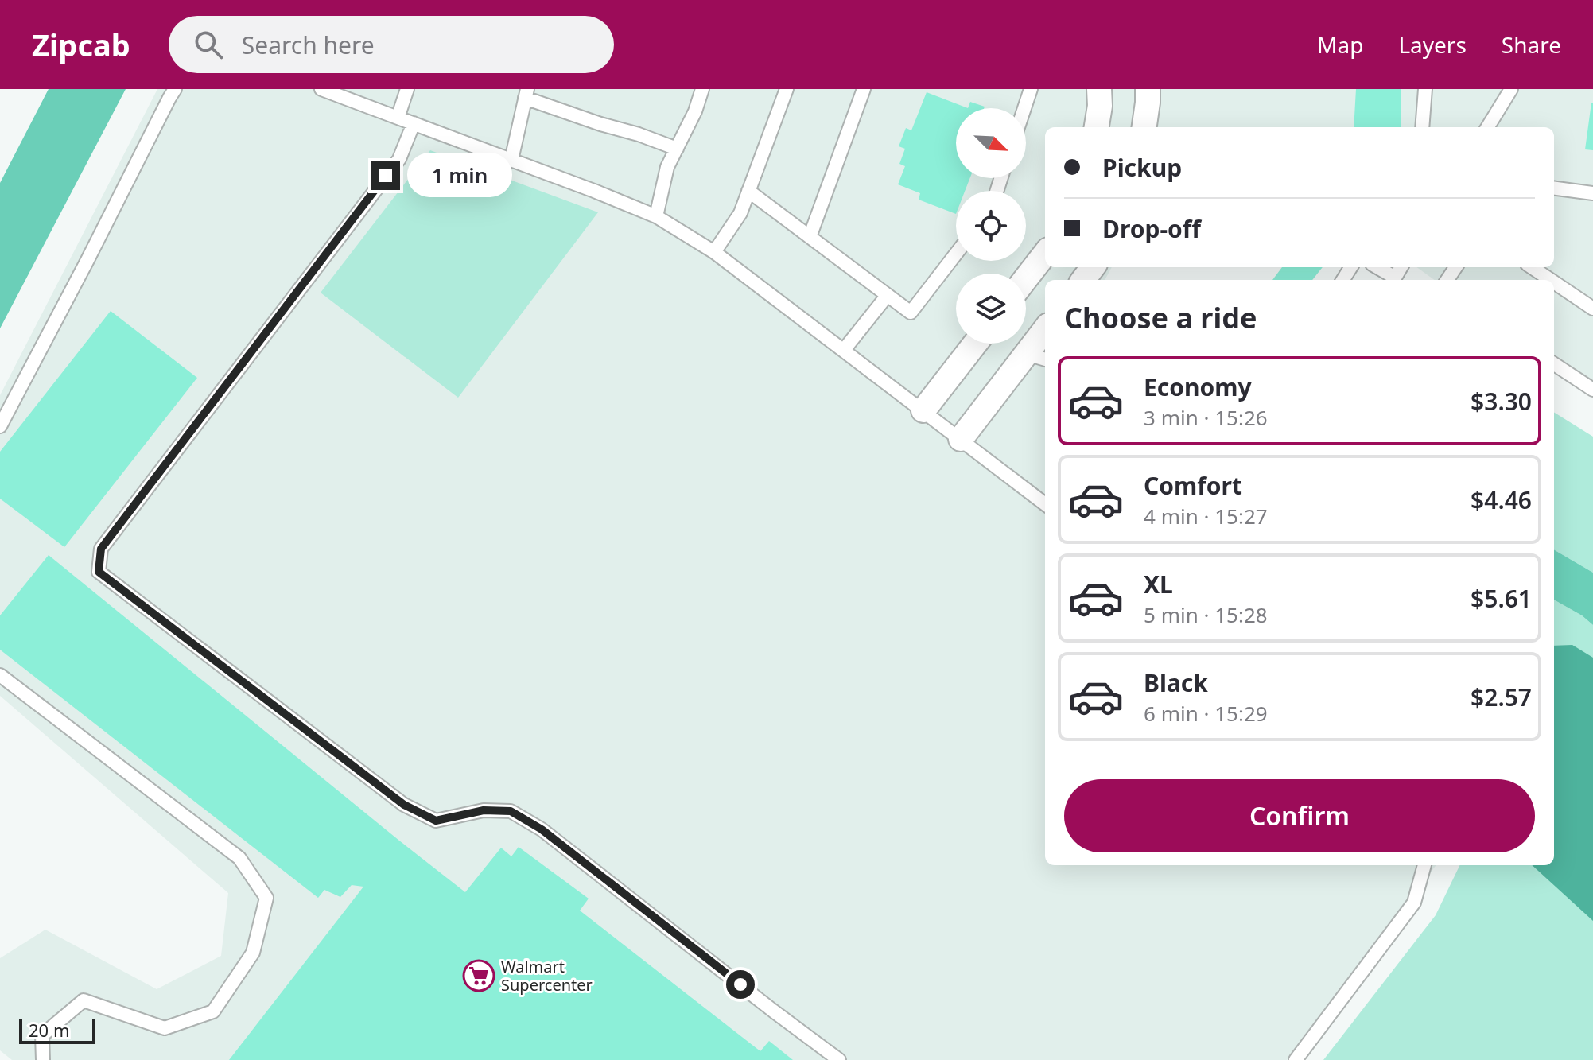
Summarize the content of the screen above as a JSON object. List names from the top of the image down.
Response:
{
  "places": {
    "supermarket": ["Walmart Supercenter"]
  },
  "scale_bar": "20 m",
  "north": "bottom right",
  "page": {
    "header": "Zipcab",
    "search": "Search here",
    "nav": ["Map", "Layers", "Share"],
    "banner": ["Pickup", "Drop-off"],
    "bubble": "1 min",
    "heading": "Choose a ride",
    "list": [
      {
        "name": "Economy",
        "note": "3 min · 15:26",
        "value": "$3.30"
      },
      {
        "name": "Comfort",
        "note": "4 min · 15:27",
        "value": "$4.46"
      },
      {
        "name": "XL",
        "note": "5 min · 15:28",
        "value": "$5.61"
      },
      {
        "name": "Black",
        "note": "6 min · 15:29",
        "value": "$2.57"
      }
    ],
    "buttons": "Confirm",
    "scale": "20 m"
  }
}
